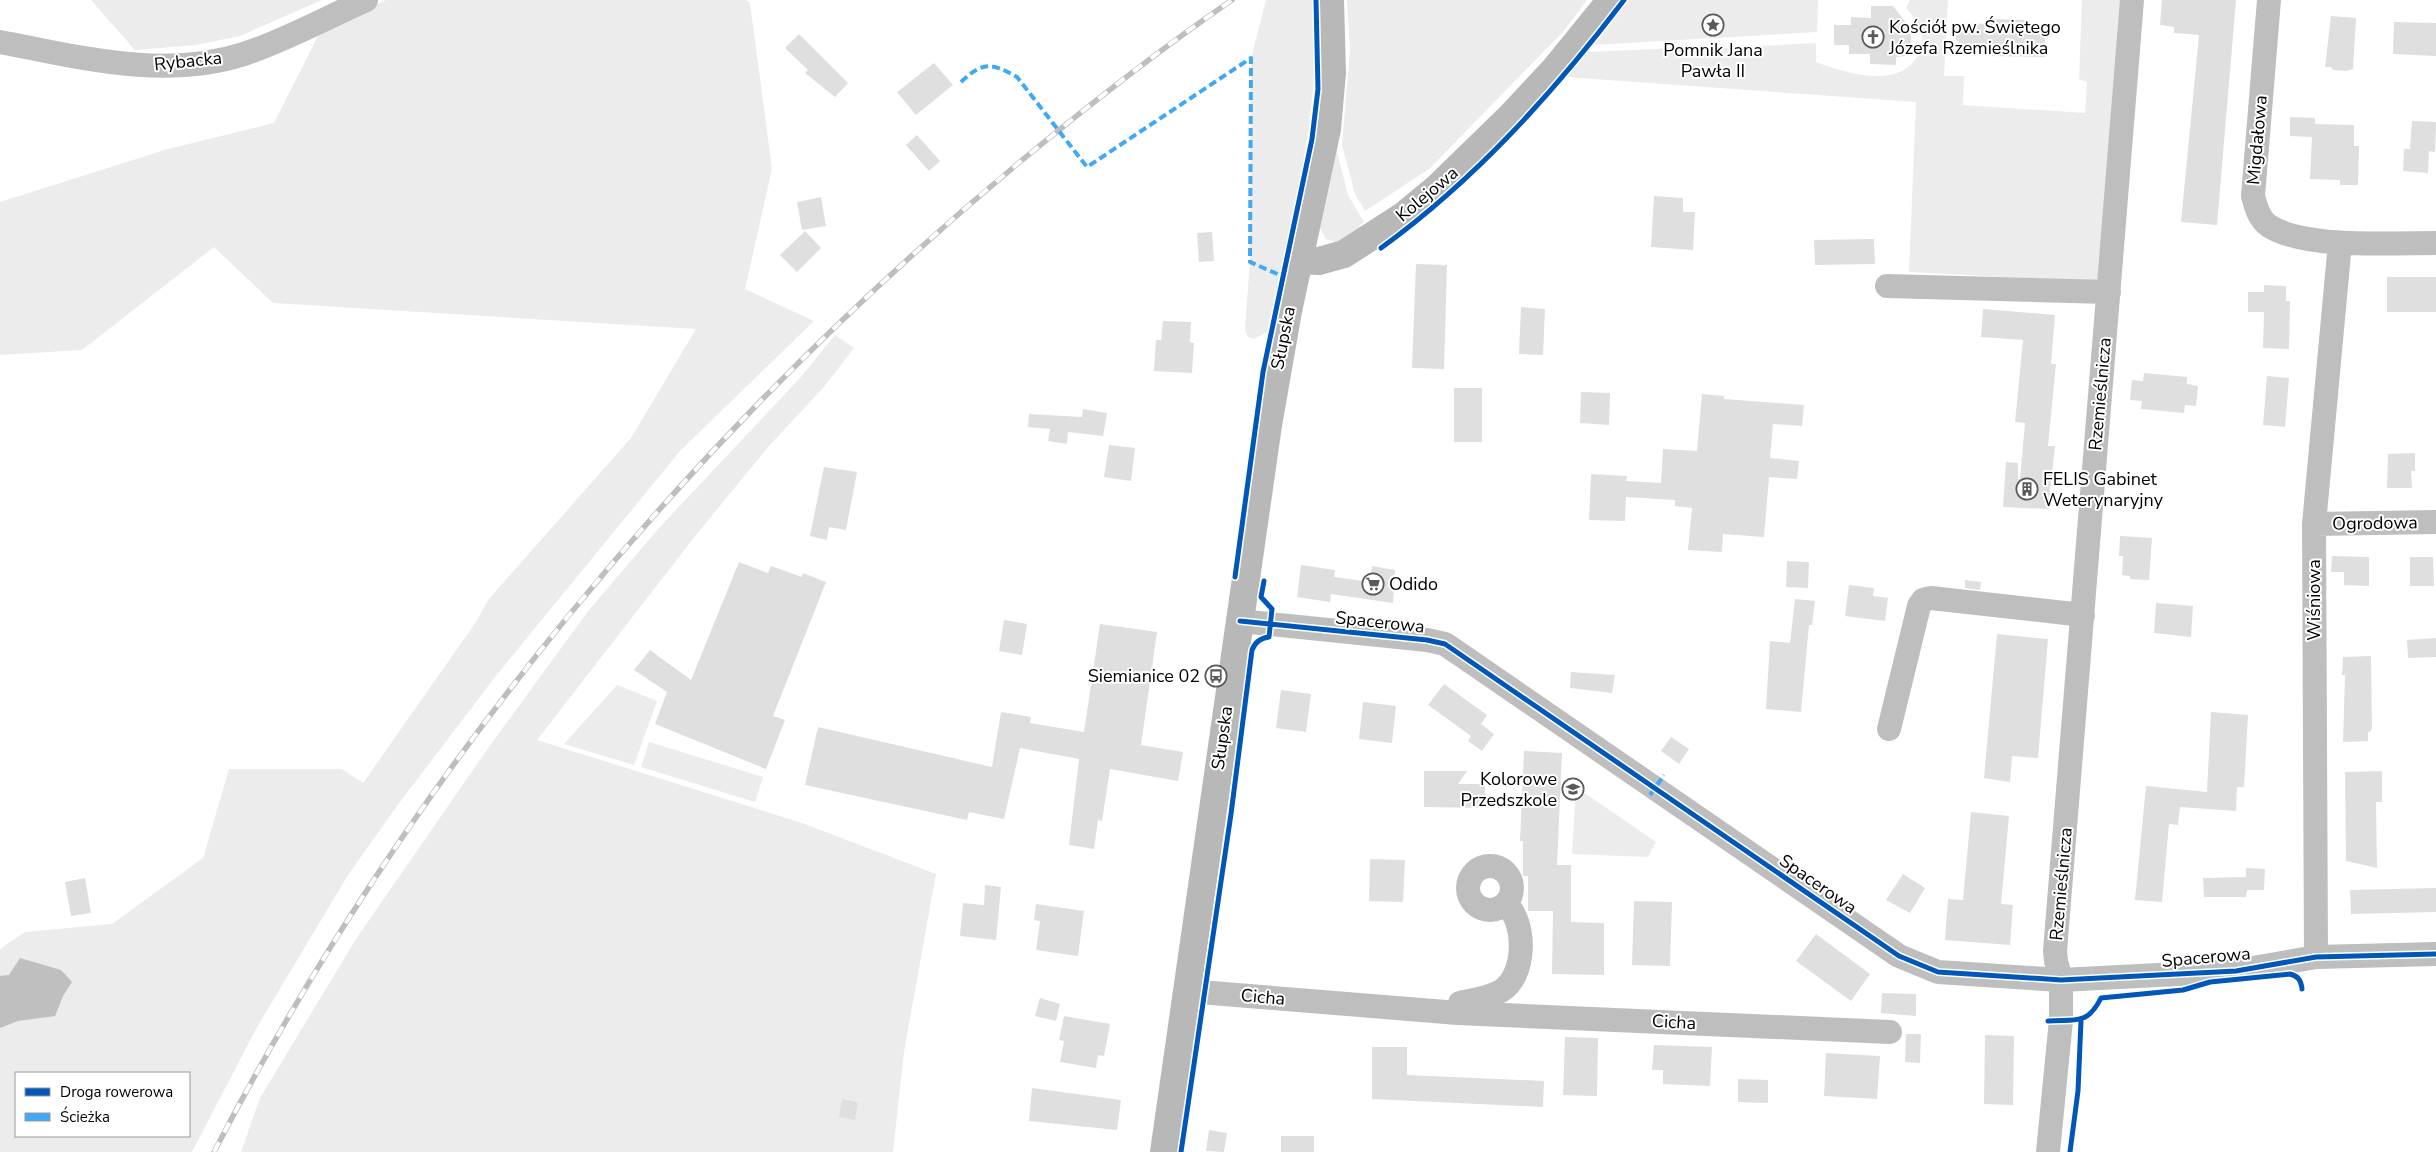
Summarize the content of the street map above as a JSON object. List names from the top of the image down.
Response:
{
  "streets": {
    "main road": ["Kolejowa", "Słupska"],
    "street": [
      "Rybacka",
      "Migdałowa",
      "Rzemieślnicza",
      "Ogrodowa",
      "Wiśniowa",
      "Spacerowa",
      "Cicha"
    ]
  },
  "crossings": [
    ["Migdałowa", "Wiśniowa"],
    ["Kolejowa", "Słupska"],
    ["Słupska", "Spacerowa"],
    ["Słupska", "Cicha"],
    ["Rzemieślnicza", "Spacerowa"],
    ["Ogrodowa", "Wiśniowa"],
    ["Wiśniowa", "Spacerowa"]
  ],
  "places": {
    "place": ["Pomnik Jana Pawła II"],
    "church": ["Kościół pw. Świętego Józefa Rzemieślnika"],
    "building": ["FELIS Gabinet Weterynaryjny"],
    "supermarket": ["Odido"],
    "bus stop": ["Siemianice 02"],
    "school or university": ["Kolorowe Przedszkole"]
  },
  "legend": ["Droga rowerowa", "Ścieżka"]
}
